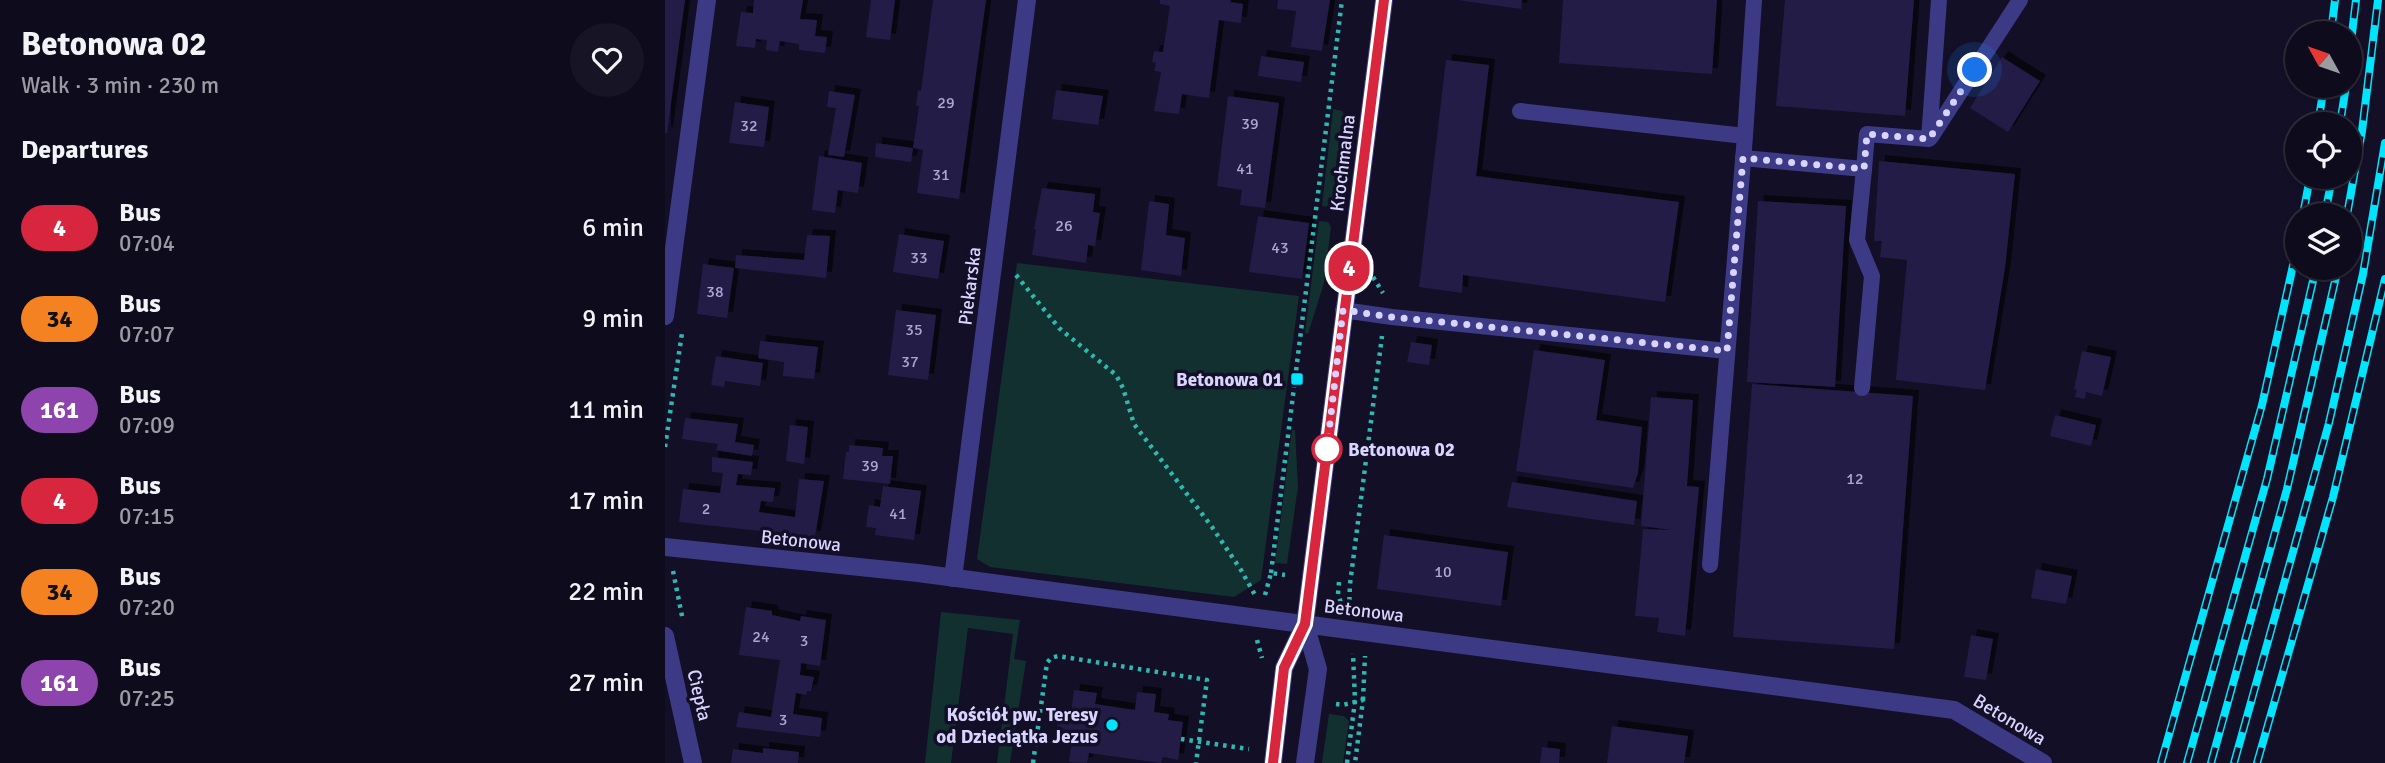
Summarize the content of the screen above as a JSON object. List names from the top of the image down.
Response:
{
  "streets": {
    "street": [
      "Krochmalna",
      "Piekarska",
      "Betonowa",
      "Ciepła"
    ]
  },
  "crossings": [
    ["Krochmalna", "Betonowa"],
    ["Piekarska", "Betonowa"]
  ],
  "places": {
    "transit": ["Betonowa 01"],
    "other": ["Betonowa 02", "Kościół pw. Teresy od Dzieciątka Jezus"]
  },
  "lines": ["bus line 4"],
  "house_numbers": [
    "29",
    "39",
    "32",
    "41",
    "31",
    "26",
    "43",
    "33",
    "38",
    "35",
    "37",
    "39",
    "12",
    "2",
    "41",
    "10",
    "24",
    "3",
    "3"
  ],
  "north": "top left",
  "page": {
    "heading": [
      ["Betonowa 02", "Walk · 3 min · 230 m"],
      "Departures"
    ],
    "on_map": "4",
    "list": [
      {
        "mark": "4",
        "name": "Bus",
        "note": "07:04",
        "value": "6 min"
      },
      {
        "mark": "34",
        "name": "Bus",
        "note": "07:07",
        "value": "9 min"
      },
      {
        "mark": "161",
        "name": "Bus",
        "note": "07:09",
        "value": "11 min"
      },
      {
        "mark": "4",
        "name": "Bus",
        "note": "07:15",
        "value": "17 min"
      },
      {
        "mark": "34",
        "name": "Bus",
        "note": "07:20",
        "value": "22 min"
      },
      {
        "mark": "161",
        "name": "Bus",
        "note": "07:25",
        "value": "27 min"
      }
    ]
  }
}
